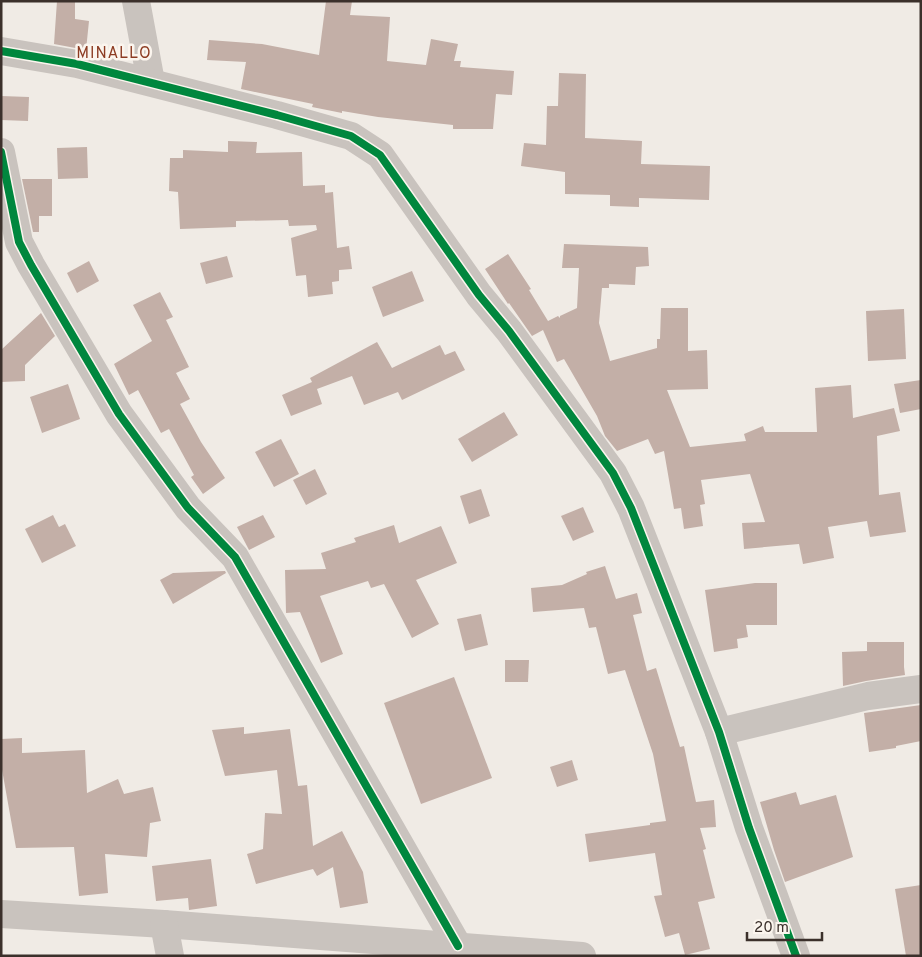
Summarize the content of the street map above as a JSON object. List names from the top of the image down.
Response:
{
  "districts": ["MINALLO"],
  "scale_bar": "20 m"
}
